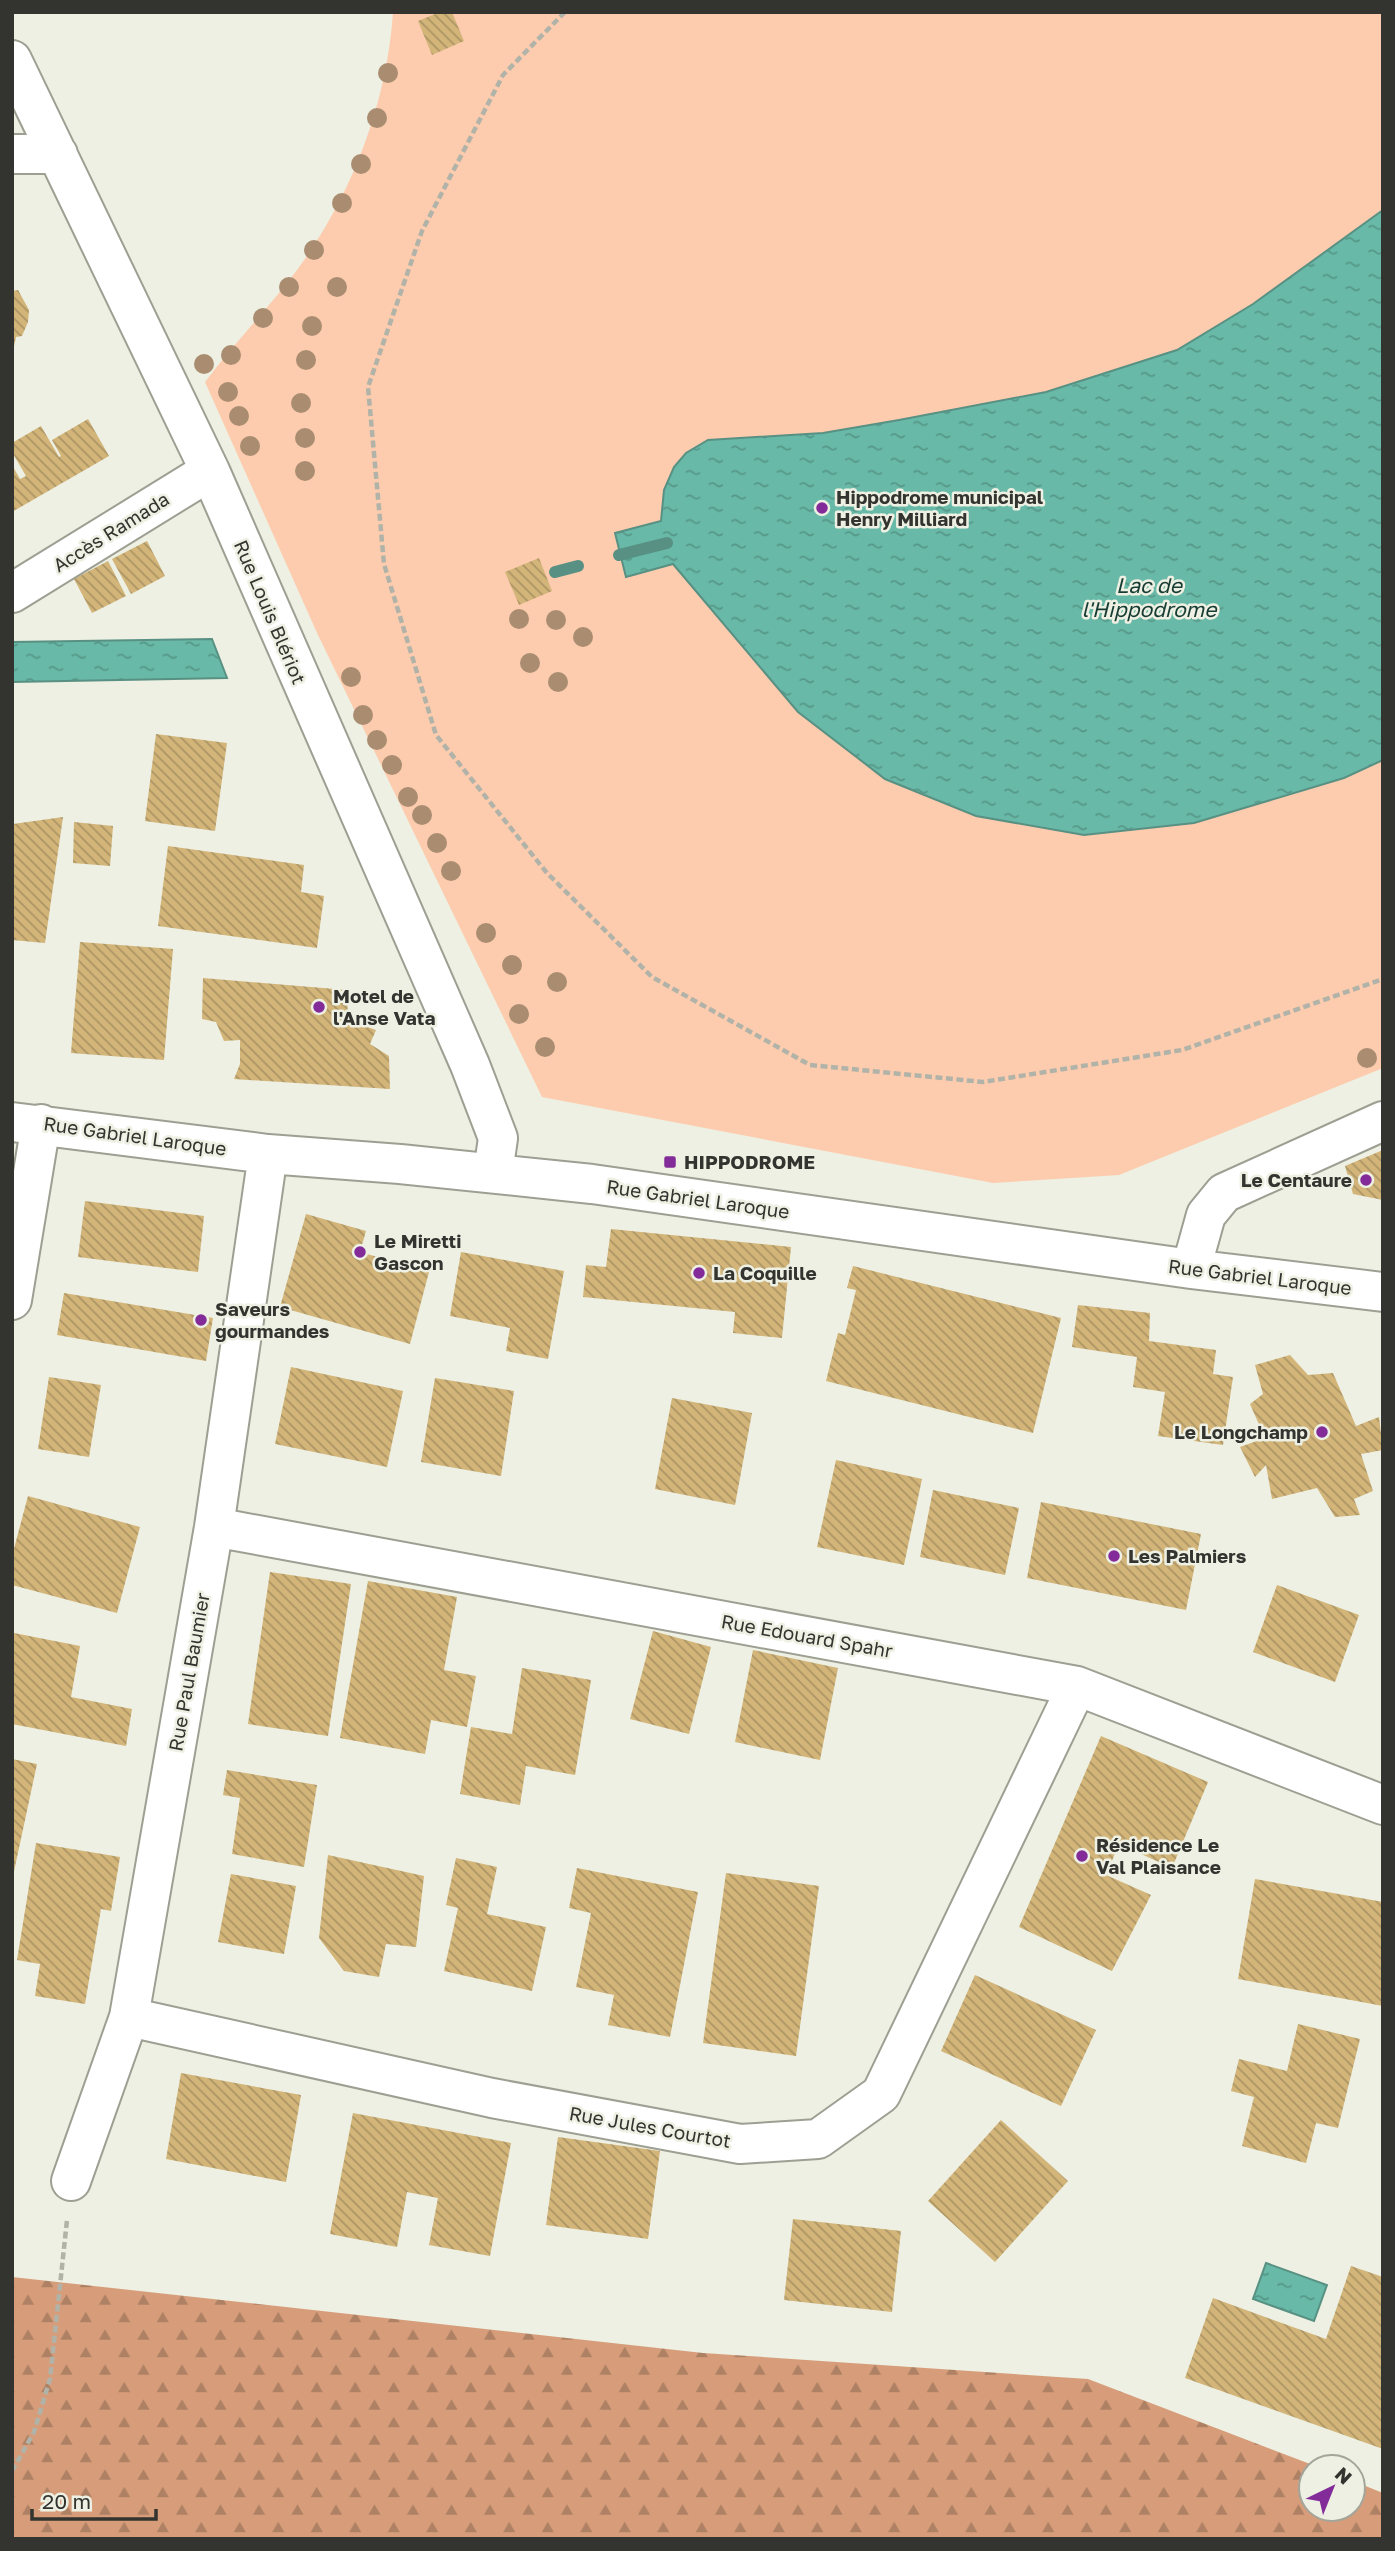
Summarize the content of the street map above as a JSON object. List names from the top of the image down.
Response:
{
  "streets": {
    "street": [
      "Accès Ramada",
      "Rue Louis Blériot",
      "Rue Gabriel Laroque",
      "Rue Edouard Spahr",
      "Rue Paul Baumier",
      "Rue Jules Courtot"
    ]
  },
  "crossings": [
    ["Accès Ramada", "Rue Louis Blériot"],
    ["Rue Louis Blériot", "Rue Gabriel Laroque"],
    ["Rue Gabriel Laroque", "Rue Paul Baumier"],
    ["Rue Edouard Spahr", "Rue Paul Baumier"],
    ["Rue Edouard Spahr", "Rue Jules Courtot"],
    ["Rue Paul Baumier", "Rue Jules Courtot"]
  ],
  "water": ["Lac de l'Hippodrome"],
  "places": {
    "other": [
      "Hippodrome municipal Henry Milliard",
      "Motel de l'Anse Vata",
      "Le Centaure",
      "Le Miretti Gascon",
      "La Coquille",
      "Saveurs gourmandes",
      "Le Longchamp",
      "Les Palmiers",
      "Résidence Le Val Plaisance"
    ],
    "transit": ["HIPPODROME"]
  },
  "scale_bar": "20 m",
  "north": "top right"
}
